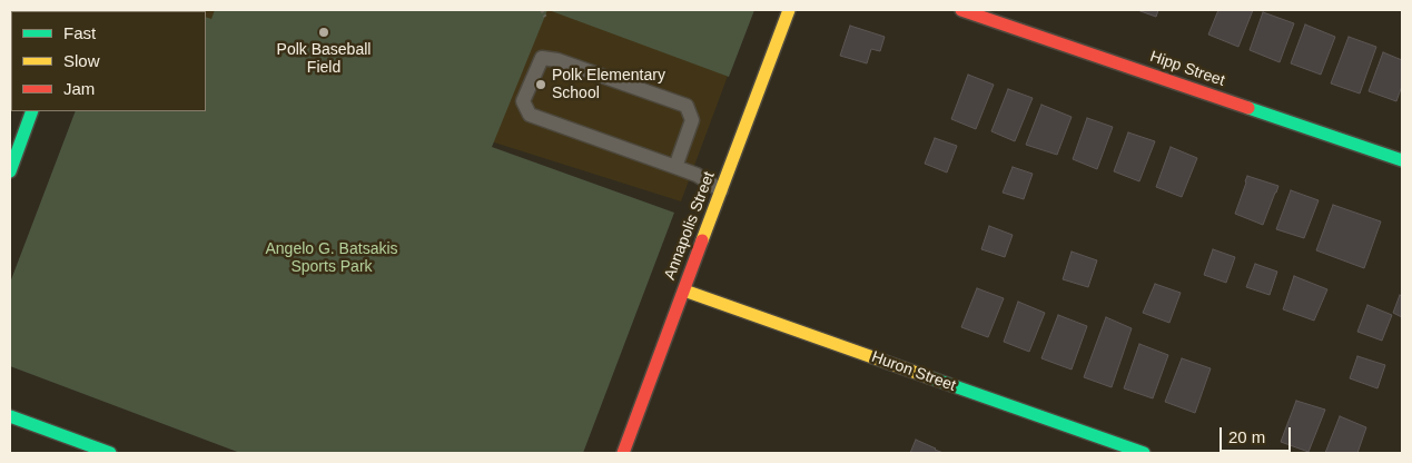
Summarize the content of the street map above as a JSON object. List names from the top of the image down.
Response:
{
  "streets": {
    "street": ["Hipp Street", "Annapolis Street", "Huron Street"]
  },
  "crossings": [
    ["Annapolis Street", "Huron Street"]
  ],
  "parks": ["Angelo G. Batsakis Sports Park"],
  "places": ["Polk Baseball Field", "Polk Elementary School"],
  "legend": ["Fast", "Slow", "Jam"],
  "scale_bar": "20 m"
}
